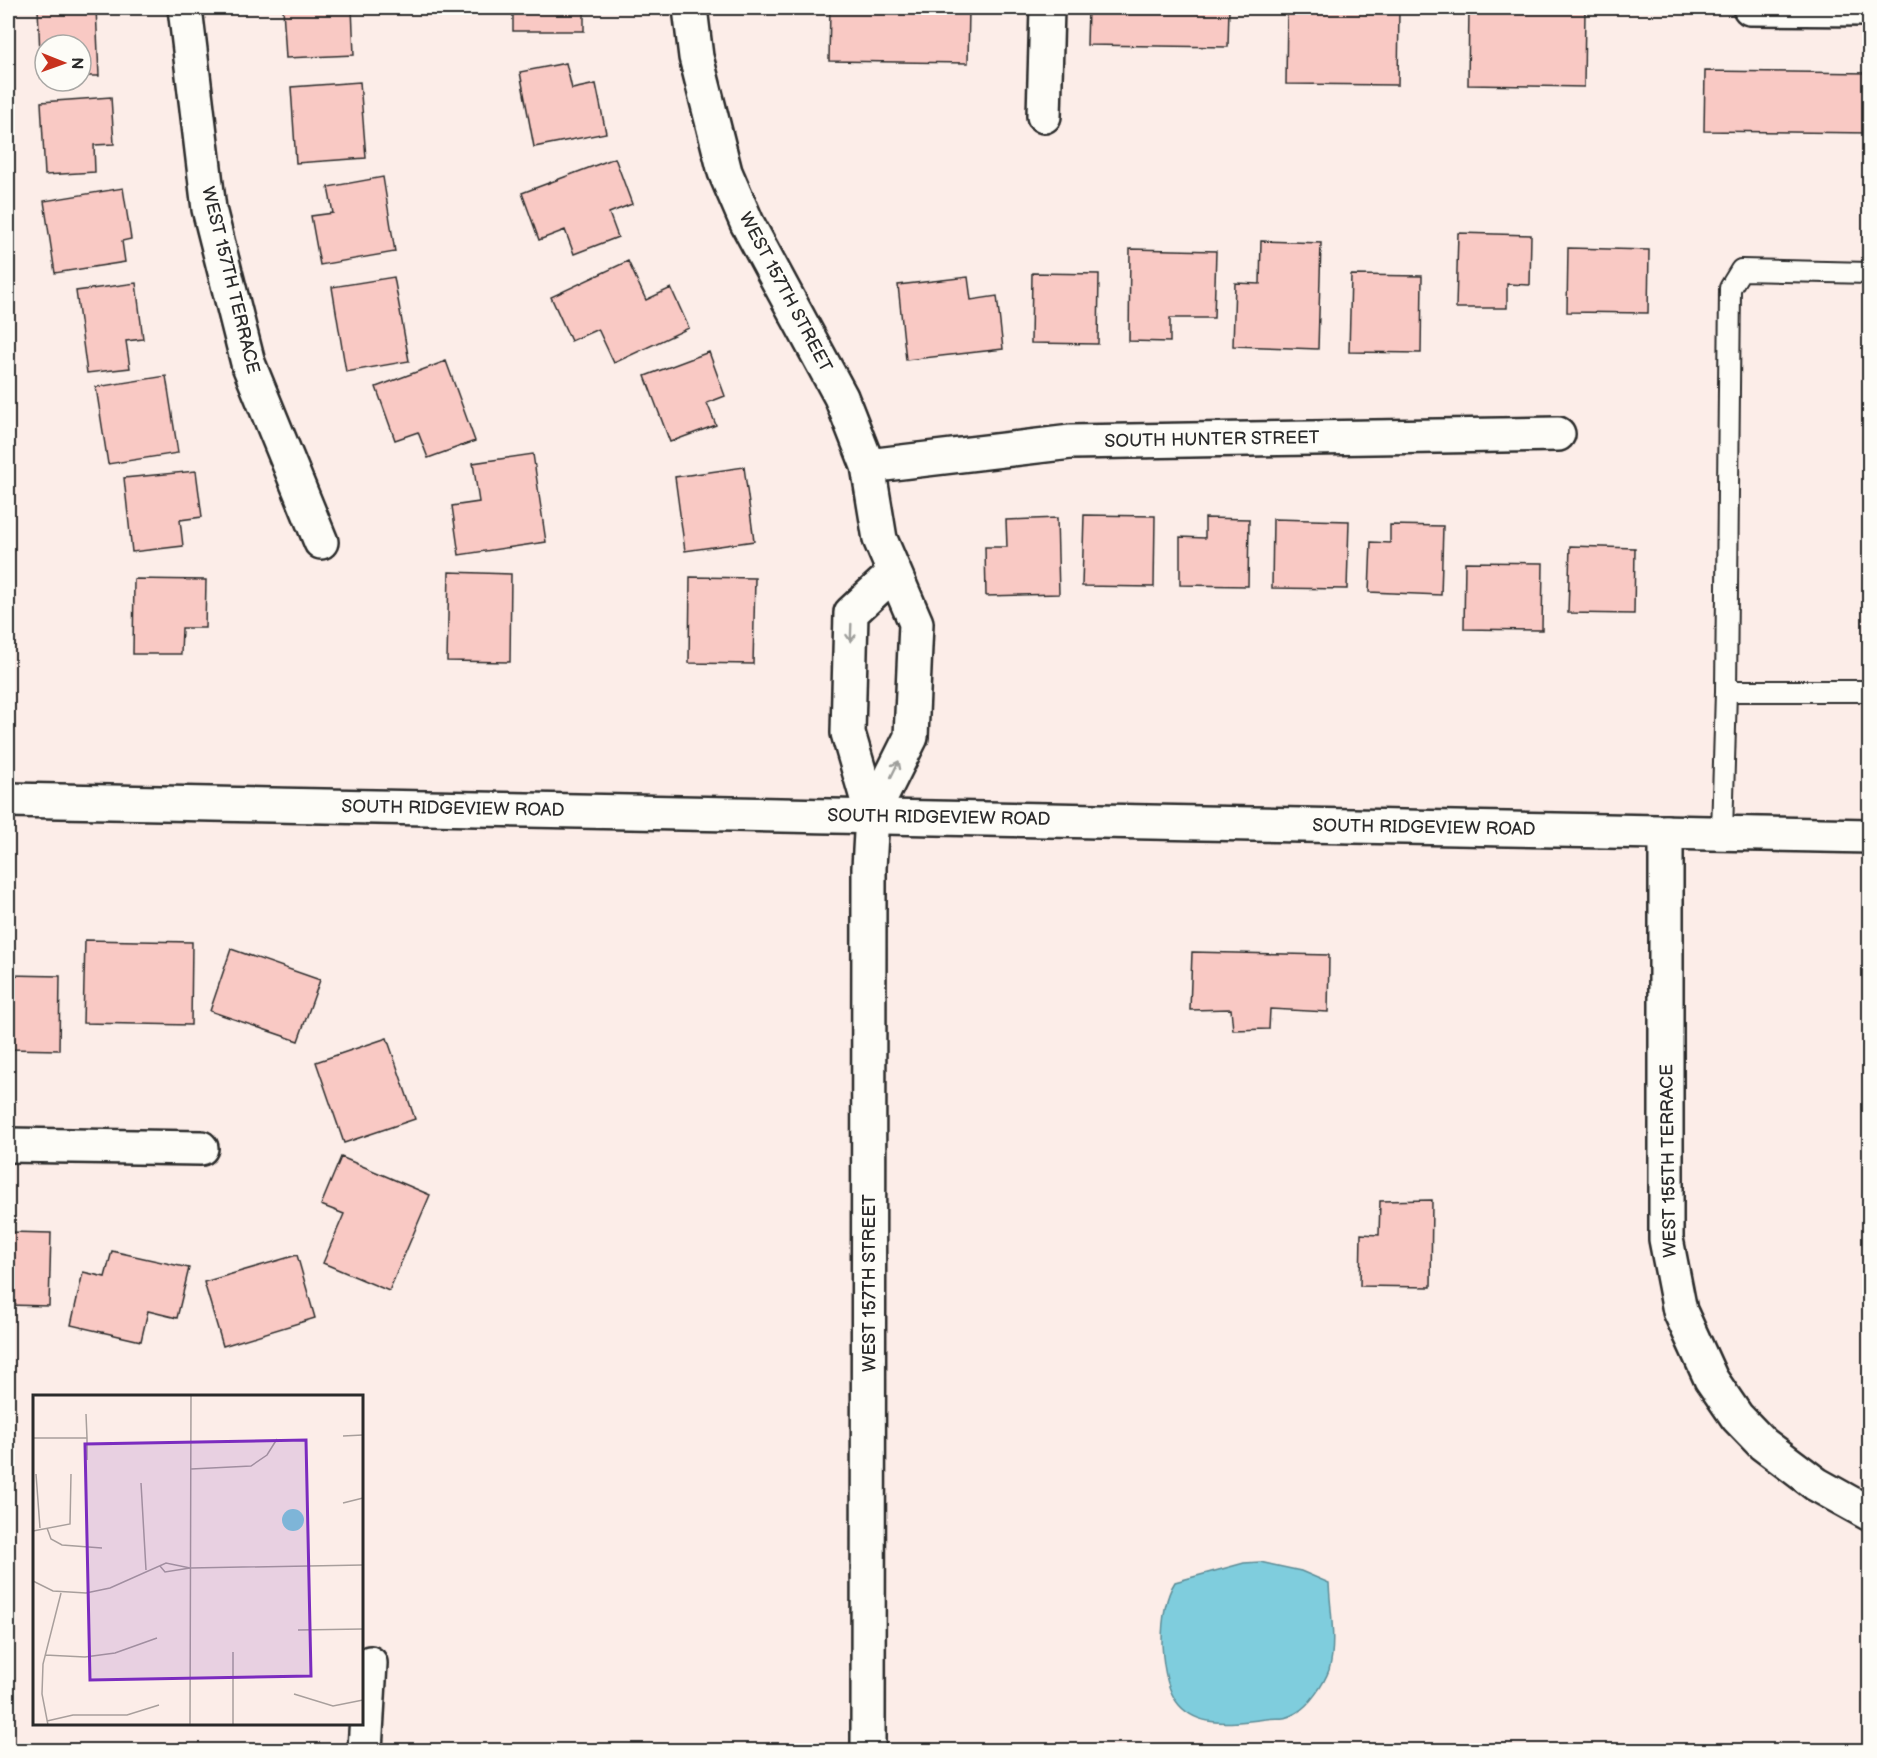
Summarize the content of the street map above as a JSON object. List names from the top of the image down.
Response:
{
  "streets": {
    "street": [
      "WEST 157TH TERRACE",
      "WEST 157TH STREET",
      "SOUTH HUNTER STREET",
      "SOUTH RIDGEVIEW ROAD",
      "WEST 155TH TERRACE"
    ]
  },
  "crossings": [
    ["WEST 157TH STREET", "SOUTH HUNTER STREET"],
    ["WEST 157TH STREET", "SOUTH RIDGEVIEW ROAD"],
    ["SOUTH RIDGEVIEW ROAD", "WEST 155TH TERRACE"]
  ],
  "north": "right"
}
